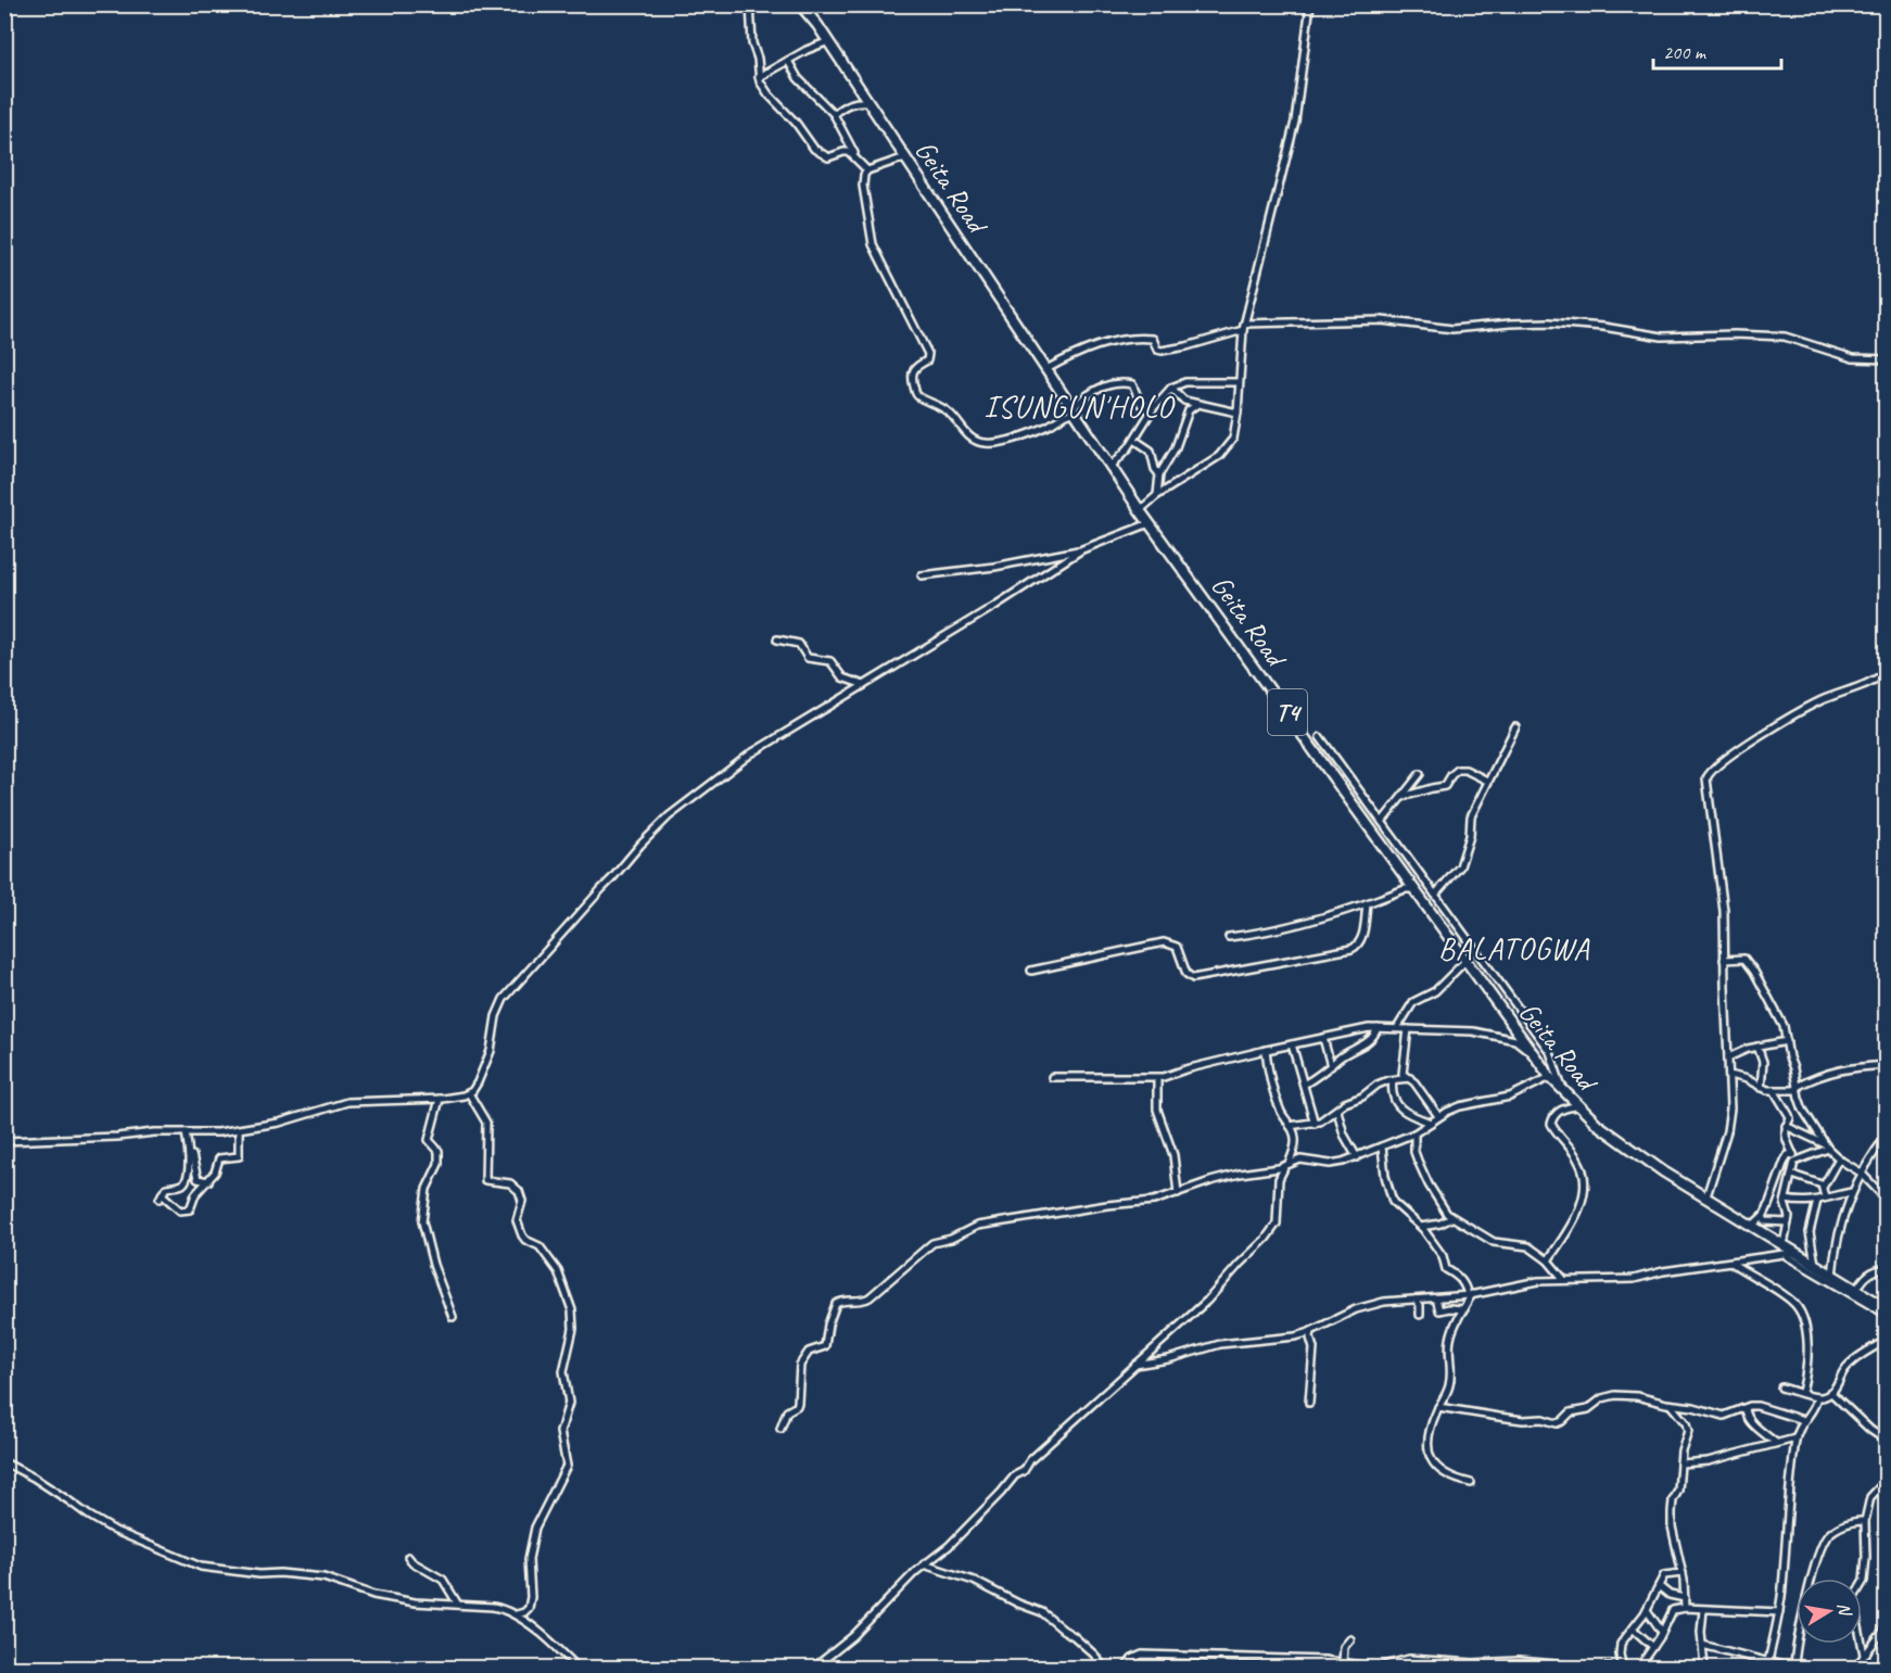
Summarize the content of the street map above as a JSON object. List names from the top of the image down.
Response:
{
  "streets": {
    "highway": ["Geita Road", "T4"]
  },
  "districts": ["ISUNGUN'HOLO", "BALATOGWA"],
  "scale_bar": "200 m",
  "north": "right"
}
